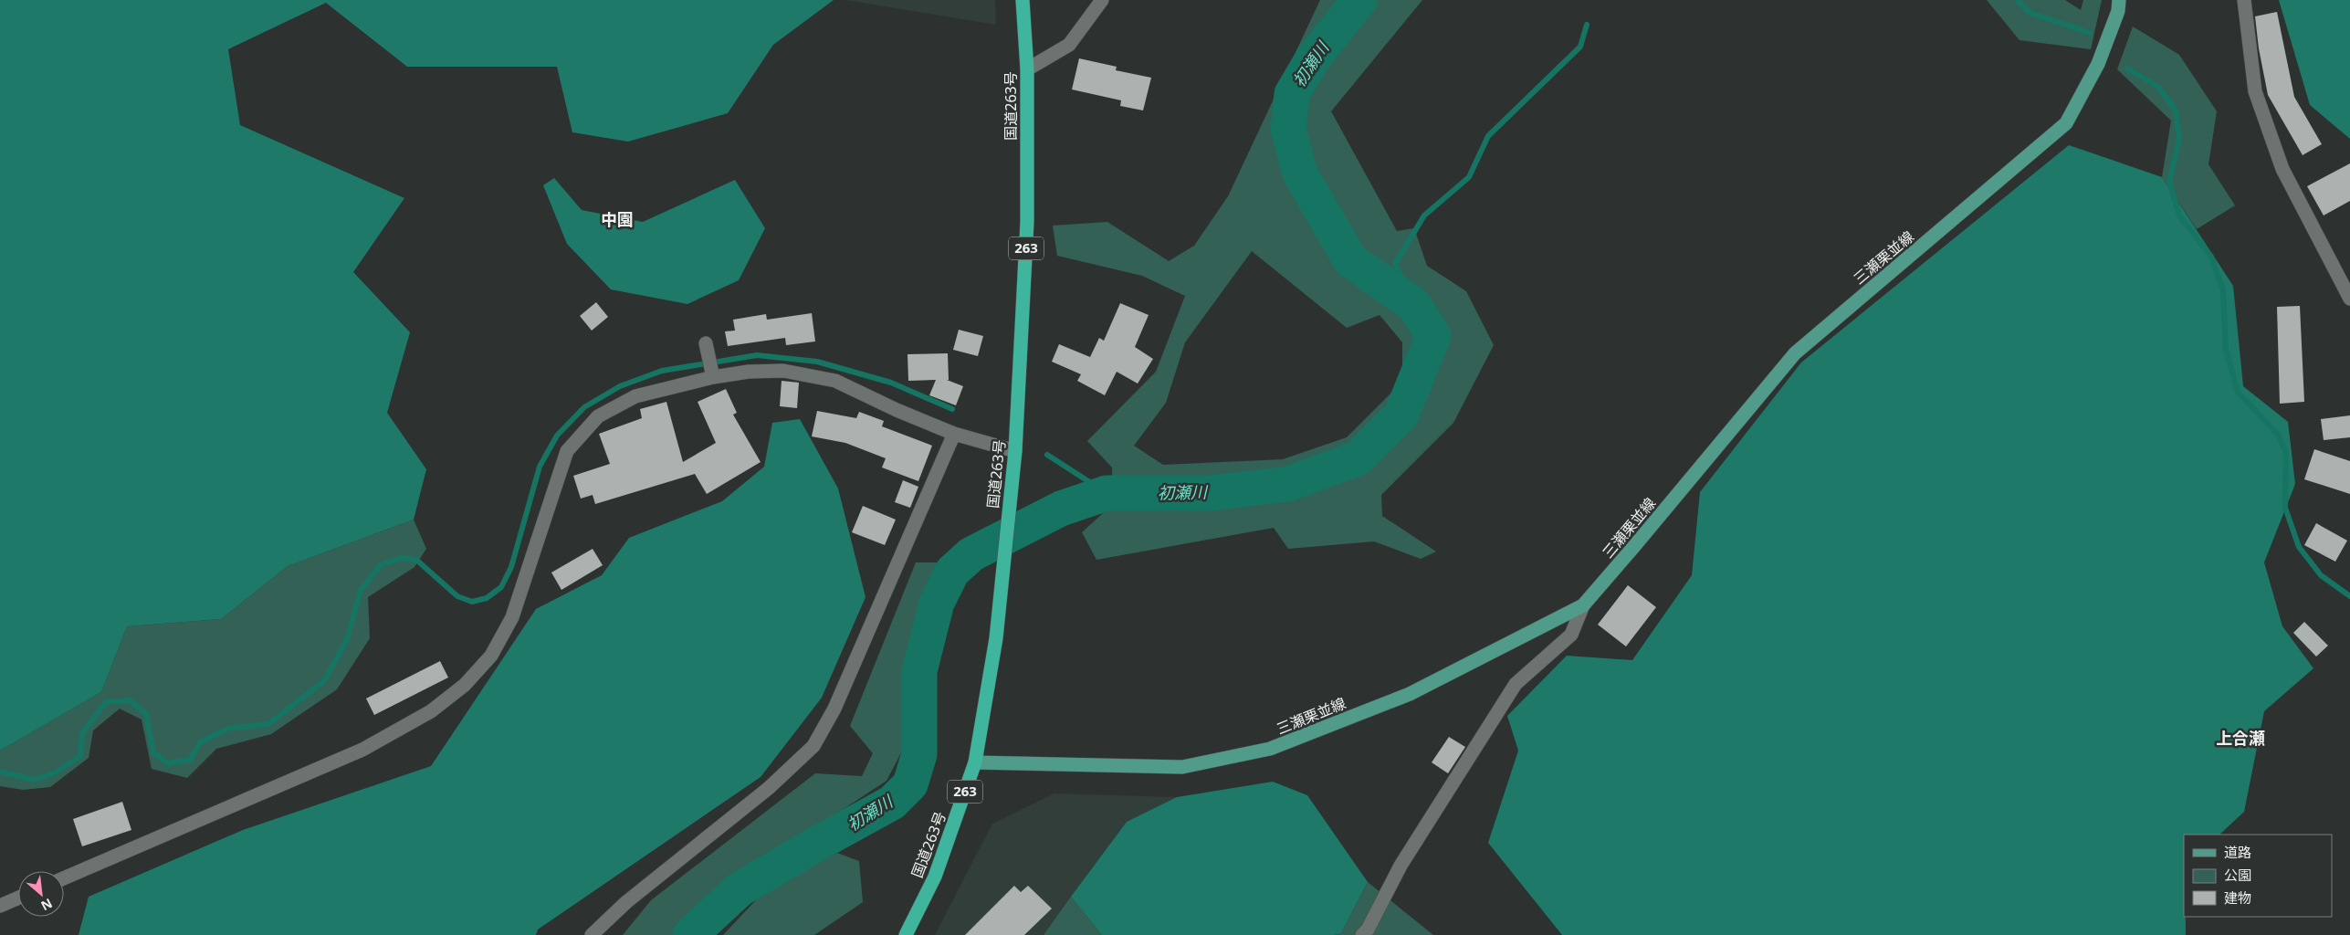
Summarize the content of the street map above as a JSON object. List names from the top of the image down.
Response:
{
  "streets": {
    "highway": ["国道263号", "263"],
    "main road": ["三瀬栗並線"]
  },
  "crossings": [
    ["国道263号", "三瀬栗並線"]
  ],
  "districts": ["中園", "上合瀬"],
  "water": ["初瀬川"],
  "legend": ["道路", "公園", "建物"],
  "north": "bottom right"
}
